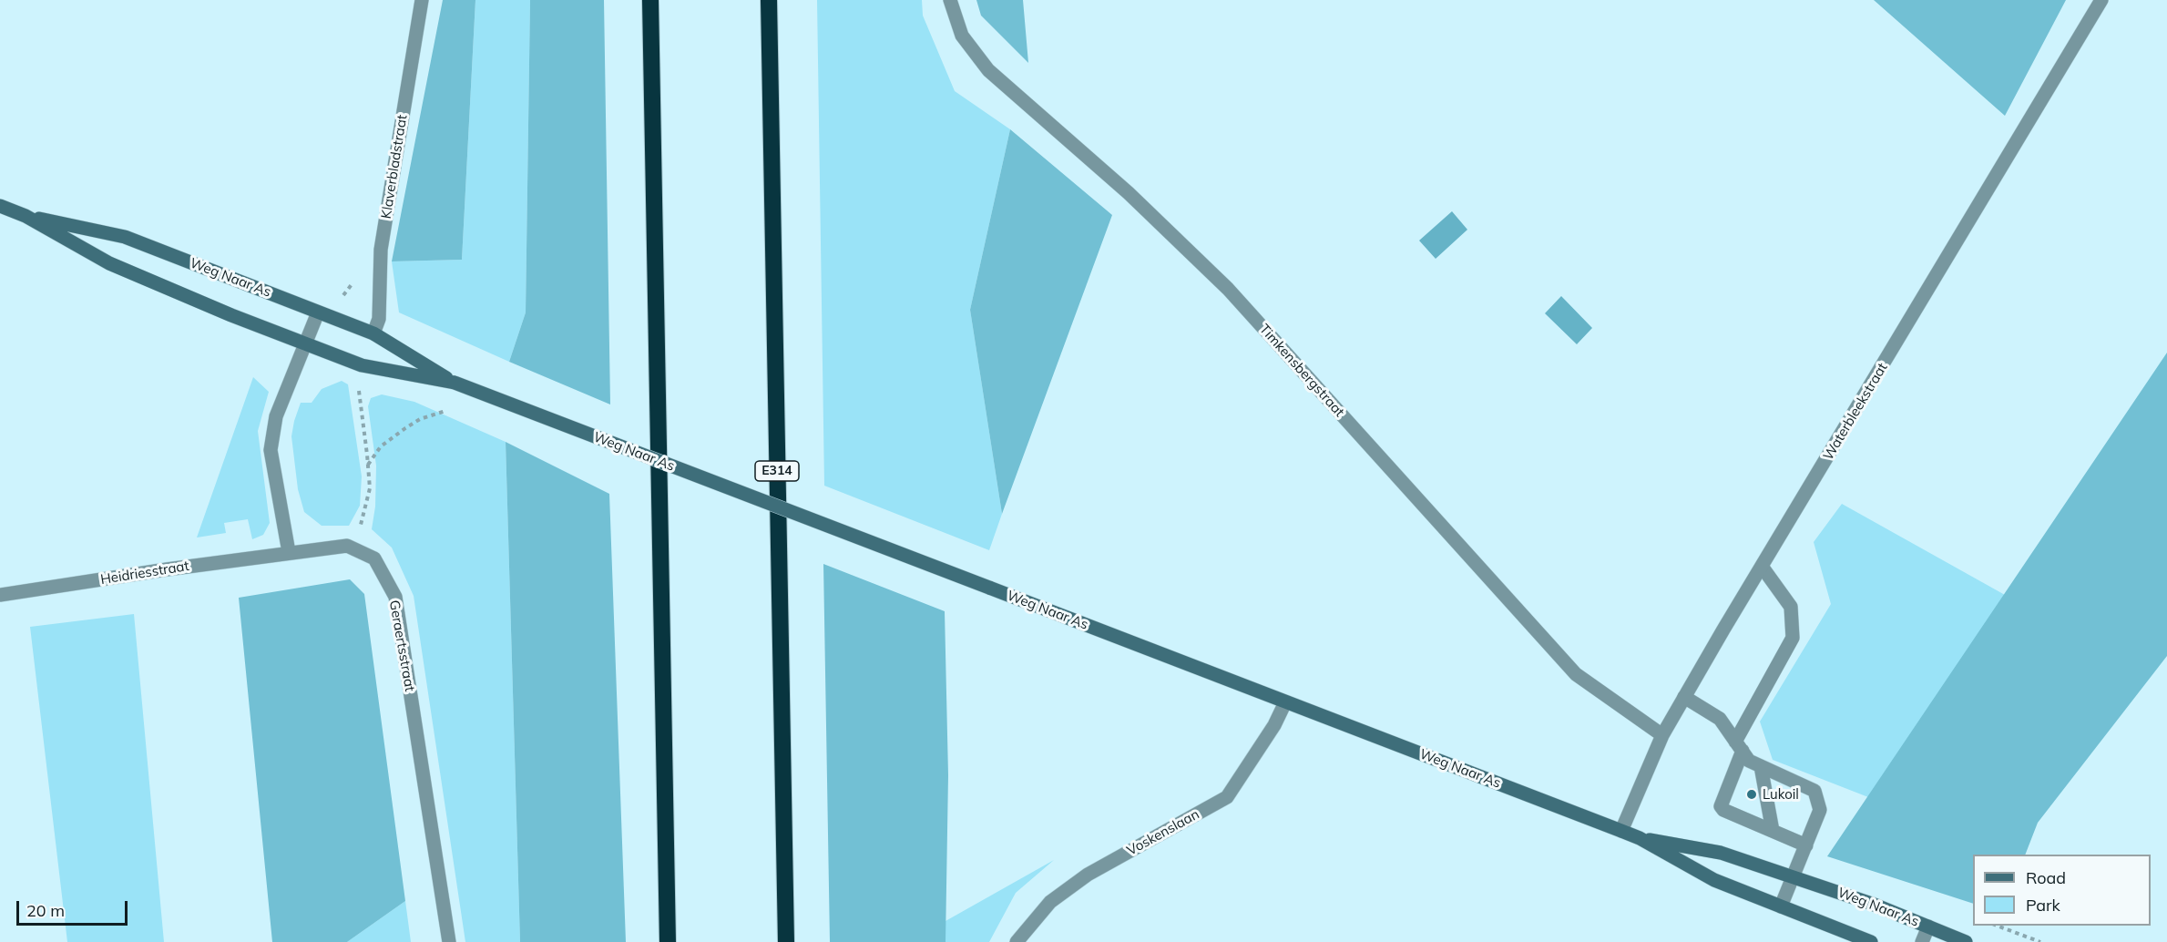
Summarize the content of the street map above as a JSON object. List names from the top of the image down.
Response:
{
  "streets": {
    "highway": ["E314"],
    "main road": ["Weg Naar As"],
    "street": [
      "Klaverbladstraat",
      "Timkensbergstraat",
      "Waterbleekstraat",
      "Heidriesstraat",
      "Geraertsstraat",
      "Voskenslaan"
    ]
  },
  "crossings": [
    ["Klaverbladstraat", "Weg Naar As"],
    ["Weg Naar As", "Waterbleekstraat"],
    ["Weg Naar As", "Voskenslaan"],
    ["Timkensbergstraat", "Waterbleekstraat"],
    ["Heidriesstraat", "Geraertsstraat"]
  ],
  "places": ["Lukoil"],
  "legend": ["Road", "Park"],
  "scale_bar": "20 m"
}
